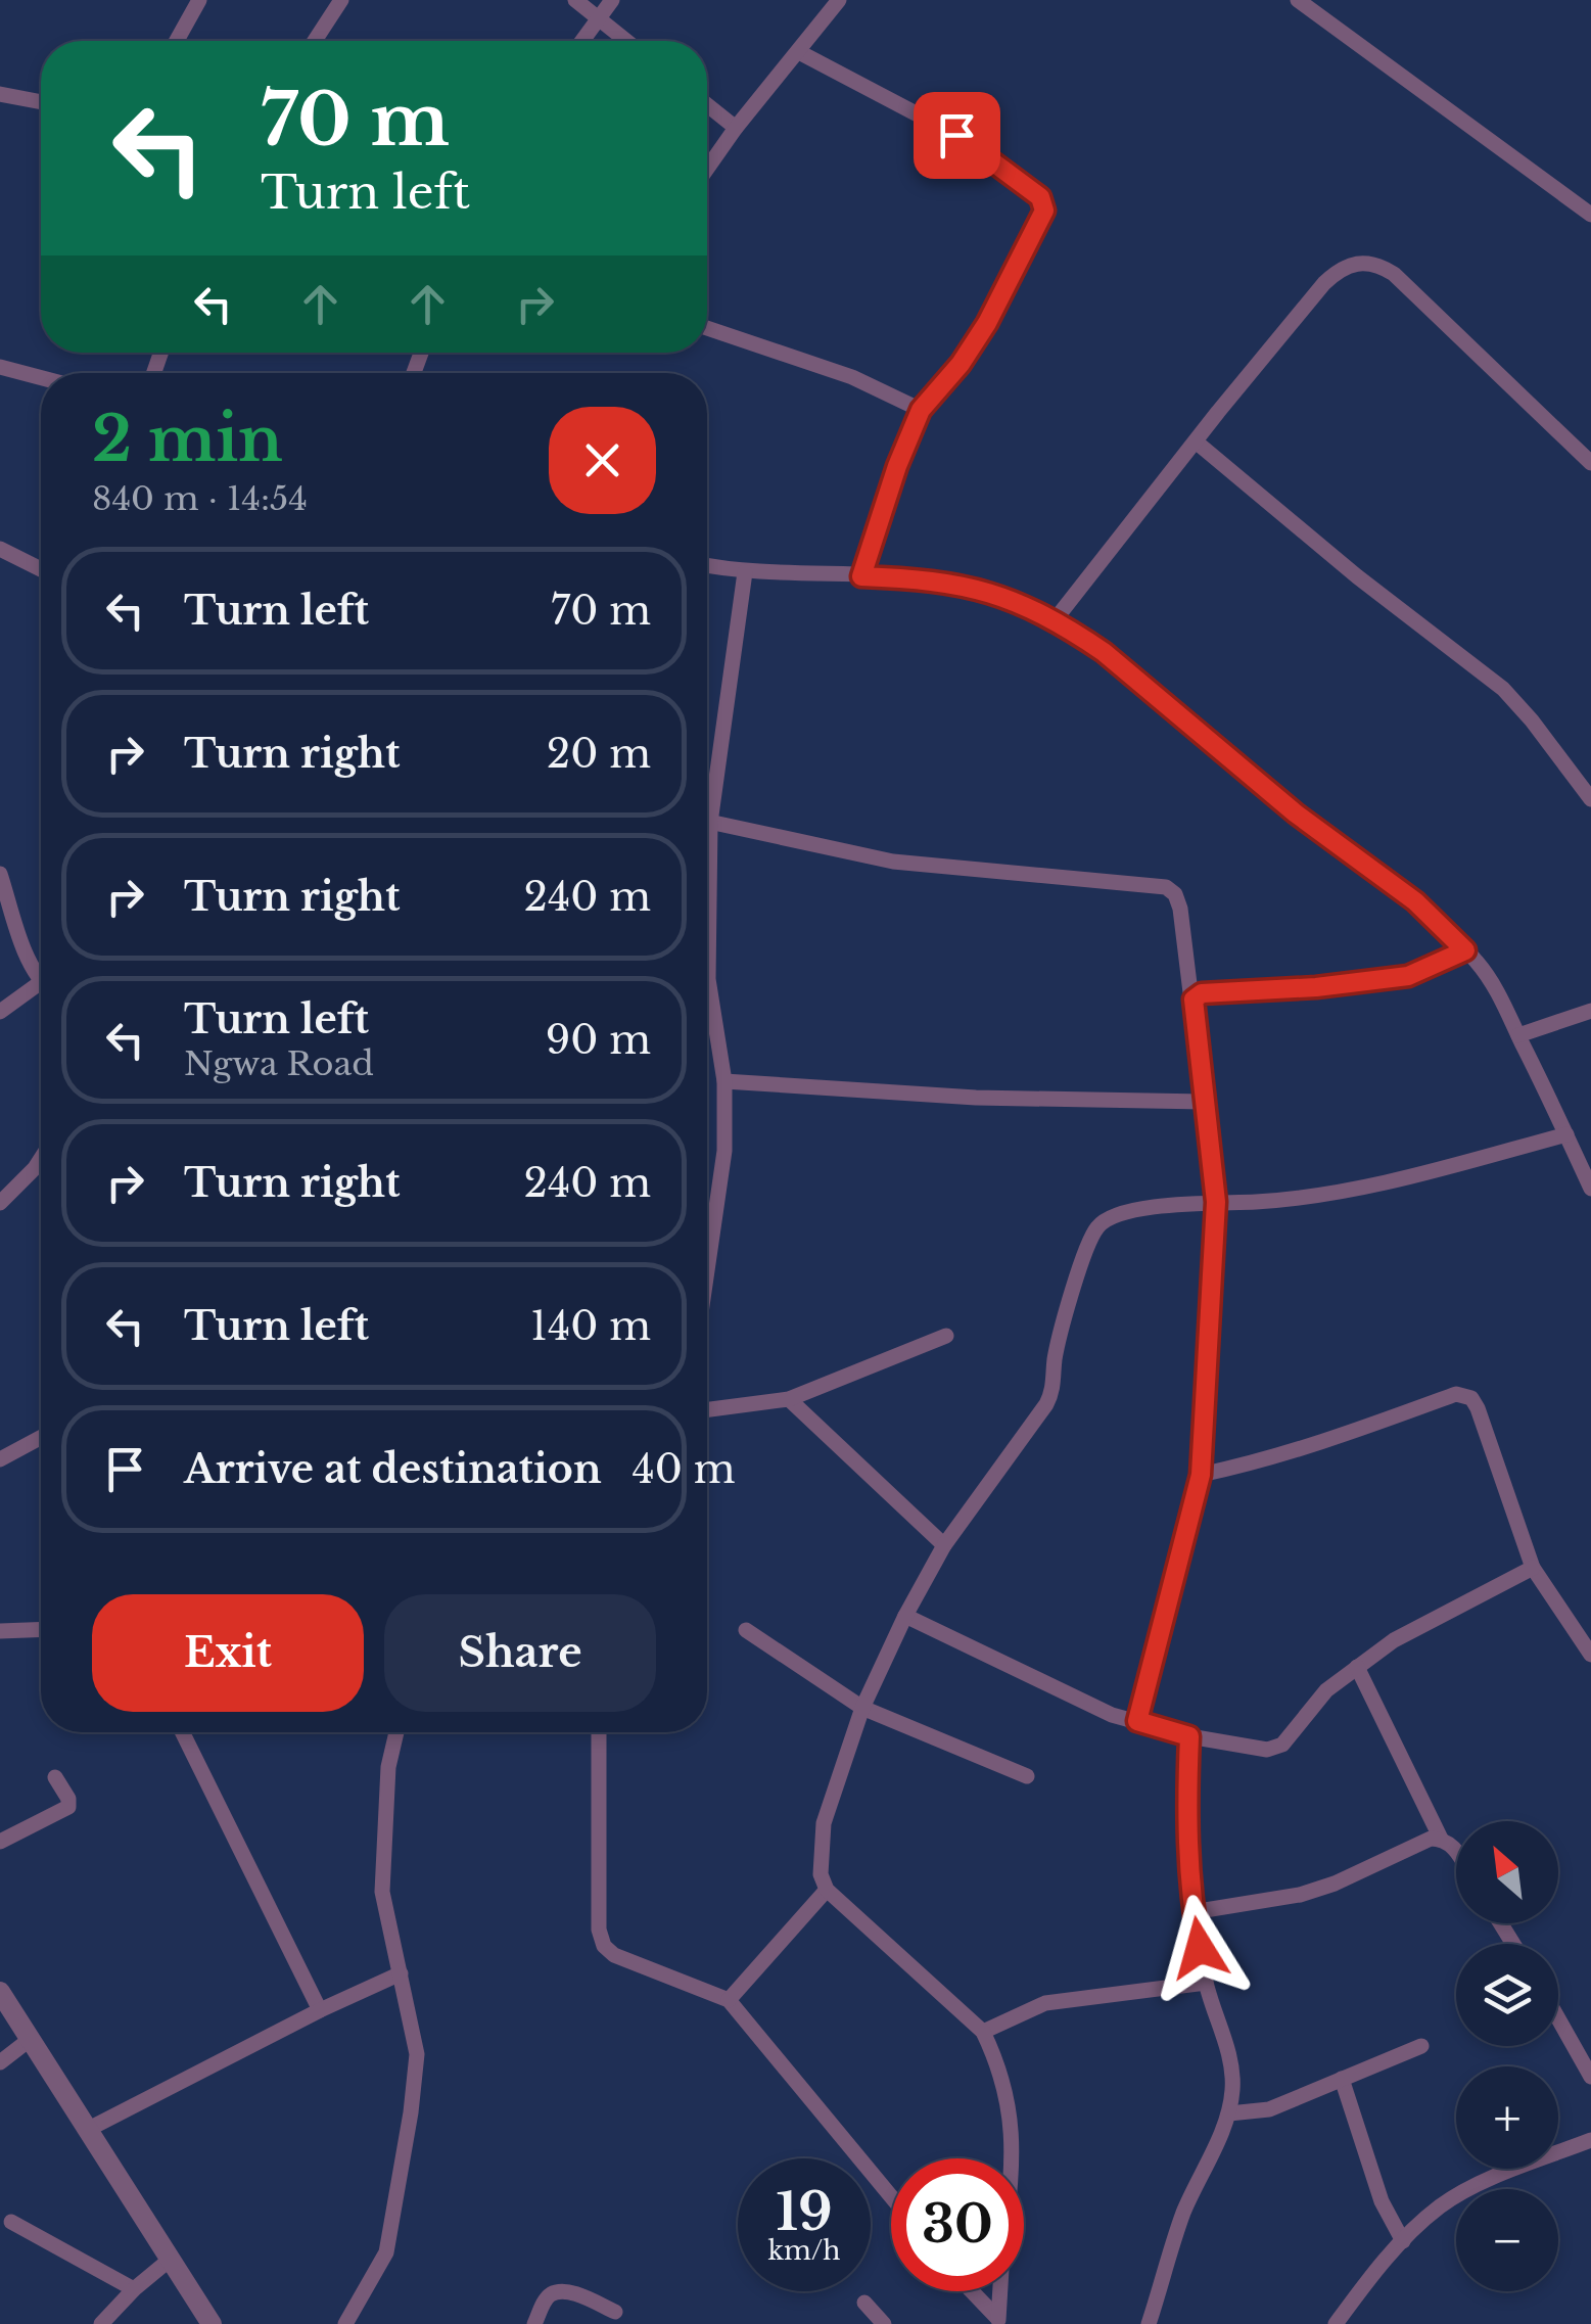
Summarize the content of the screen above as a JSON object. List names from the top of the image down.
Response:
{
  "north": "top left",
  "page": {
    "turn": ["70 m", "Turn left"],
    "heading": ["2 min", "840 m · 14:54"],
    "list": [
      {
        "name": "Turn left",
        "value": "70 m"
      },
      {
        "name": "Turn right",
        "value": "20 m"
      },
      {
        "name": "Turn right",
        "value": "240 m"
      },
      {
        "name": "Turn left",
        "note": "Ngwa Road",
        "value": "90 m"
      },
      {
        "name": "Turn right",
        "value": "240 m"
      },
      {
        "name": "Turn left",
        "value": "140 m"
      },
      {
        "name": "Arrive at destination",
        "value": "40 m"
      }
    ],
    "buttons": ["Exit", "Share"],
    "map_buttons": ["+", "−"],
    "speed": "19 km/h",
    "limit": "30"
  }
}
